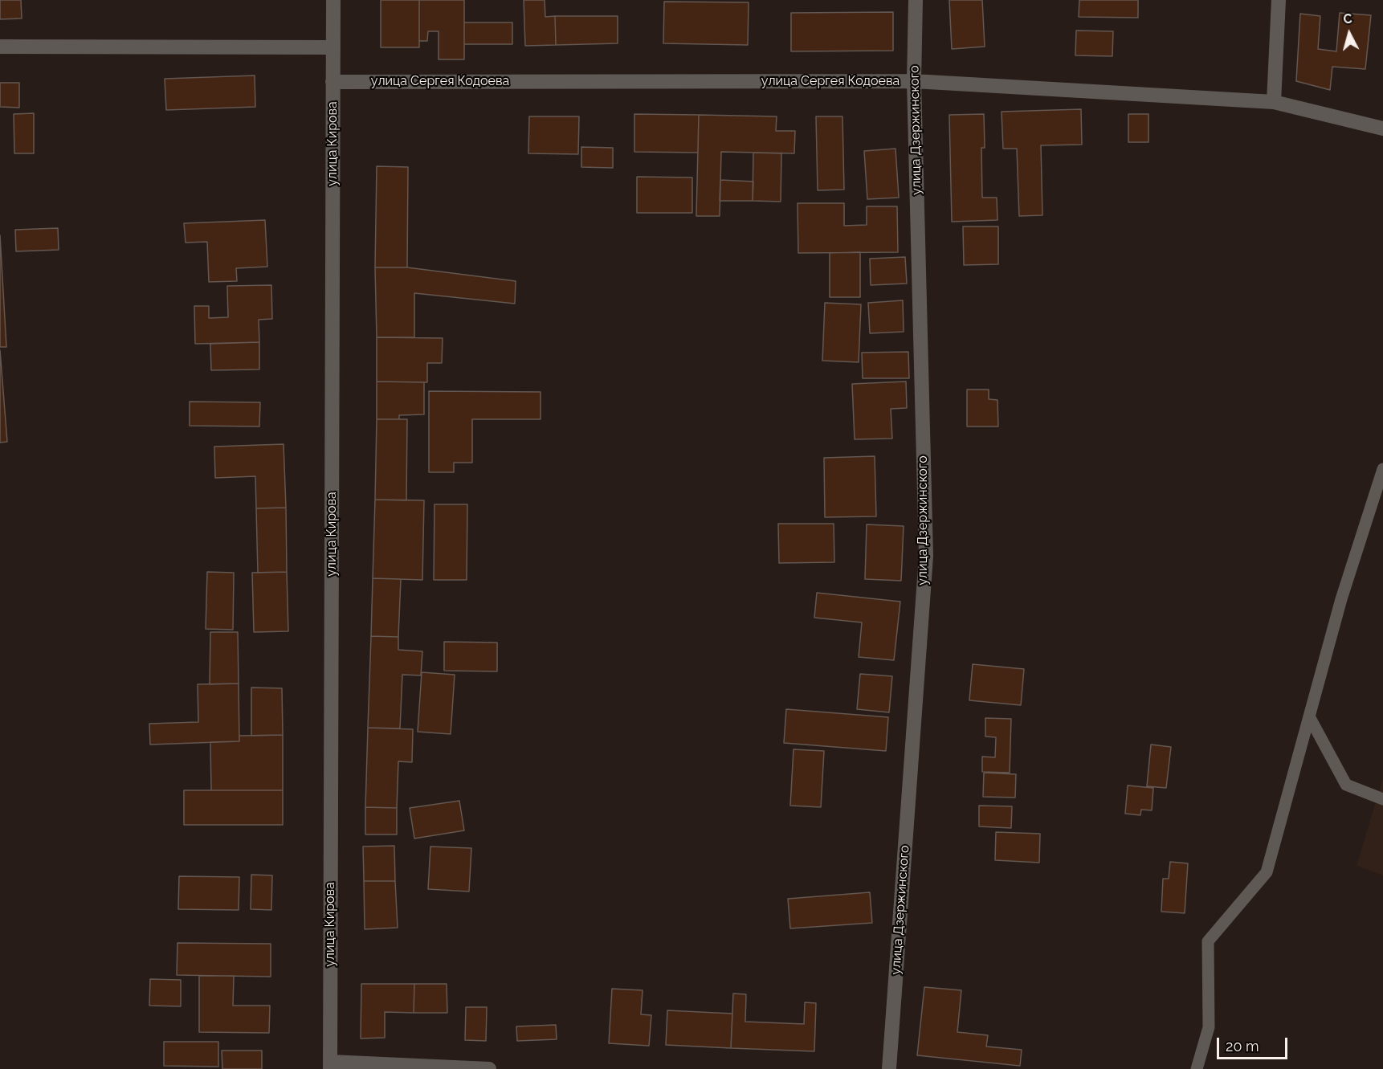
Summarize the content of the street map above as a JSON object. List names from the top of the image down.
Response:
{
  "streets": {
    "street": ["улица Сергея Кодоева", "улица Дзержинского", "улица Кирова"]
  },
  "crossings": [
    ["улица Сергея Кодоева", "улица Дзержинского"],
    ["улица Сергея Кодоева", "улица Кирова"]
  ],
  "scale_bar": "20 m",
  "north": "top"
}
